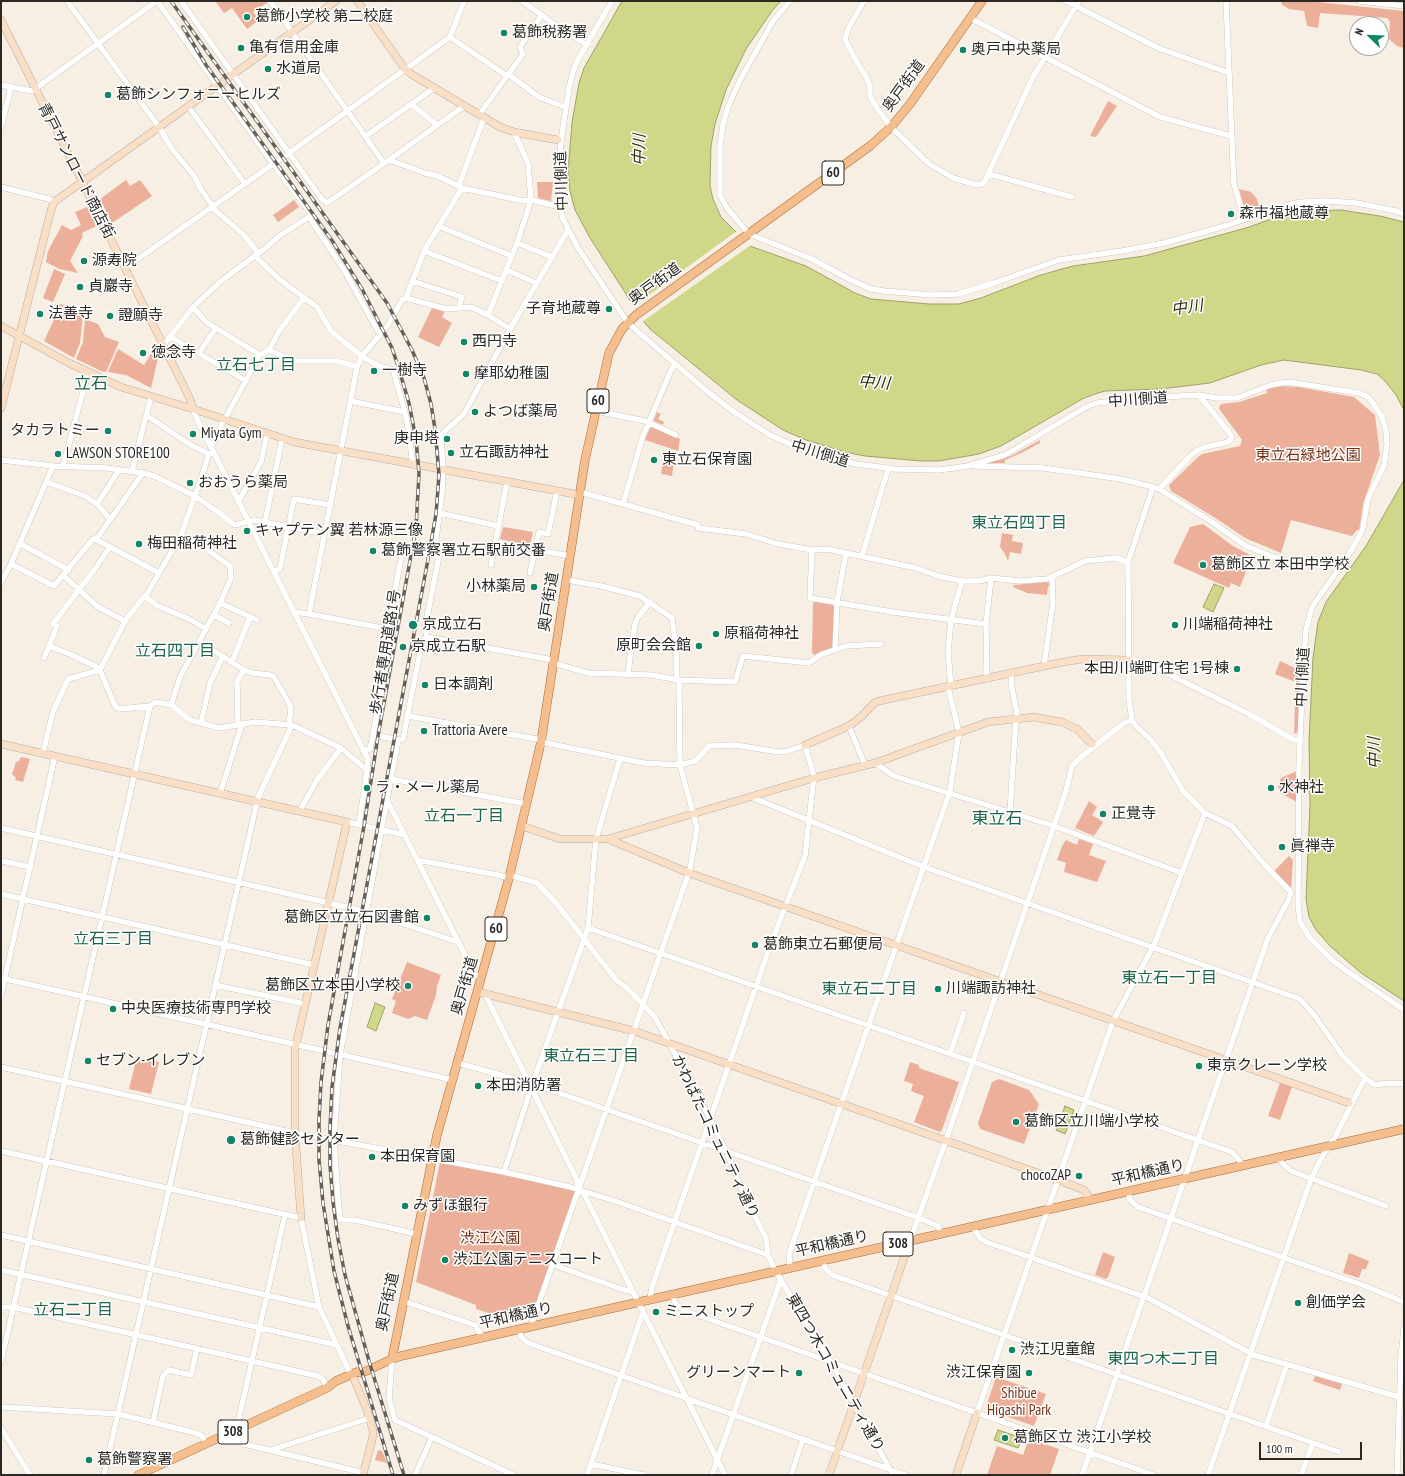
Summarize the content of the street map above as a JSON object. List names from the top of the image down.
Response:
{
  "streets": {
    "main road": [
      "奥戸街道",
      "60",
      "平和橋通り",
      "308"
    ],
    "street": [
      "青戸サンロード商店街",
      "中川側道",
      "歩行者専用道路1号",
      "かわばたコミュニティ通り",
      "東四つ木コミュニティ通り"
    ]
  },
  "crossings": [
    ["奥戸街道", "中川側道"],
    ["奥戸街道", "かわばたコミュニティ通り"],
    ["奥戸街道", "平和橋通り"],
    ["かわばたコミュニティ通り", "平和橋通り"],
    ["かわばたコミュニティ通り", "東四つ木コミュニティ通り"],
    ["平和橋通り", "東四つ木コミュニティ通り"]
  ],
  "districts": [
    "立石七丁目",
    "立石",
    "東立石四丁目",
    "立石四丁目",
    "立石一丁目",
    "東立石",
    "立石三丁目",
    "東立石一丁目",
    "東立石二丁目",
    "東立石三丁目",
    "立石二丁目",
    "東四つ木二丁目"
  ],
  "water": ["中川"],
  "parks": ["東立石緑地公園", "渋江公園", "Shibue Higashi Park"],
  "places": [
    "葛飾小学校 第二校庭",
    "葛飾税務署",
    "亀有信用金庫",
    "奥戸中央薬局",
    "水道局",
    "葛飾シンフォニーヒルズ",
    "森市福地蔵尊",
    "源寿院",
    "貞巖寺",
    "子育地蔵尊",
    "法善寺",
    "證願寺",
    "西円寺",
    "徳念寺",
    "一樹寺",
    "摩耶幼稚園",
    "よつば薬局",
    "タカラトミー",
    "Miyata Gym",
    "庚申塔",
    "立石諏訪神社",
    "LAWSON STORE100",
    "東立石保育園",
    "おおうら薬局",
    "キャプテン翼 若林源三像",
    "梅田稲荷神社",
    "葛飾警察署立石駅前交番",
    "葛飾区立 本田中学校",
    "小林薬局",
    "京成立石",
    "川端稲荷神社",
    "原稲荷神社",
    "原町会会館",
    "京成立石駅",
    "本田川端町住宅 1号棟",
    "日本調剤",
    "Trattoria Avere",
    "ラ・メール薬局",
    "水神社",
    "正覺寺",
    "眞禅寺",
    "葛飾区立立石図書館",
    "葛飾東立石郵便局",
    "葛飾区立本田小学校",
    "川端諏訪神社",
    "中央医療技術専門学校",
    "セブン-イレブン",
    "東京クレーン学校",
    "本田消防署",
    "葛飾区立川端小学校",
    "葛飾健診センター",
    "本田保育園",
    "chocoZAP",
    "みずほ銀行",
    "渋江公園テニスコート",
    "創価学会",
    "ミニストップ",
    "渋江児童館",
    "グリーンマート",
    "渋江保育園",
    "葛飾区立 渋江小学校",
    "葛飾警察署"
  ],
  "scale_bar": "100 m",
  "north": "top left"
}
